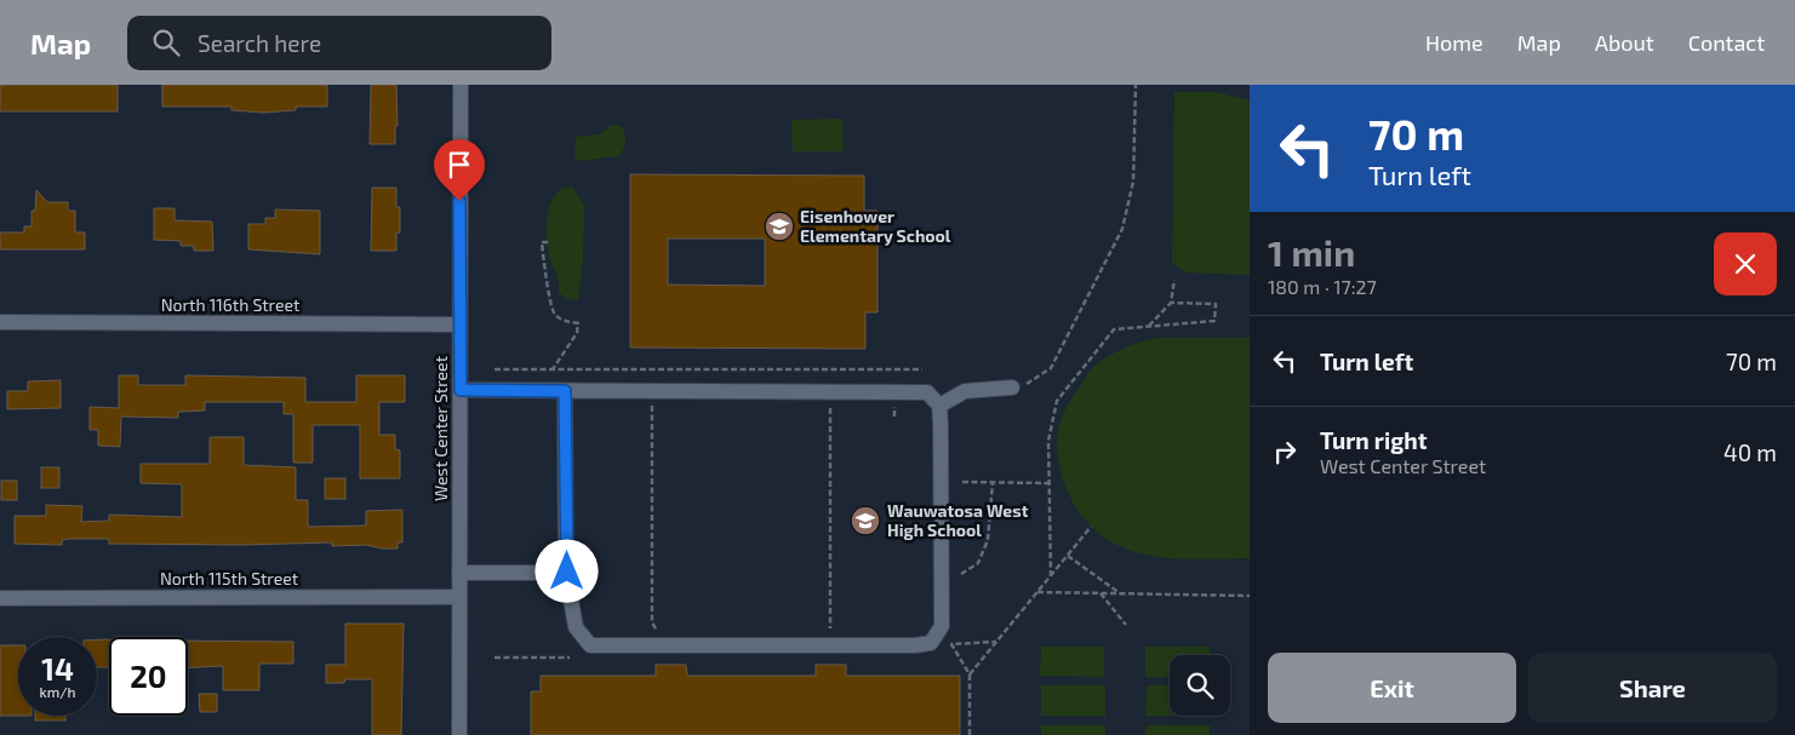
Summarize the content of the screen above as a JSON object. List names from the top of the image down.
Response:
{
  "streets": {
    "street": ["North 116th Street", "West Center Street", "North 115th Street"]
  },
  "crossings": [
    ["North 116th Street", "West Center Street"],
    ["West Center Street", "North 115th Street"]
  ],
  "places": {
    "school or university": ["Eisenhower Elementary School", "Wauwatosa West High School"]
  },
  "page": {
    "header": "Map",
    "search": "Search here",
    "nav": [
      "Home",
      "Map",
      "About",
      "Contact"
    ],
    "turn": ["70 m", "Turn left"],
    "heading": ["1 min", "180 m · 17:27"],
    "list": [
      {
        "name": "Turn left",
        "value": "70 m"
      },
      {
        "name": "Turn right",
        "note": "West Center Street",
        "value": "40 m"
      }
    ],
    "speed": "14 km/h",
    "limit": "20",
    "buttons": ["Exit", "Share"]
  }
}
